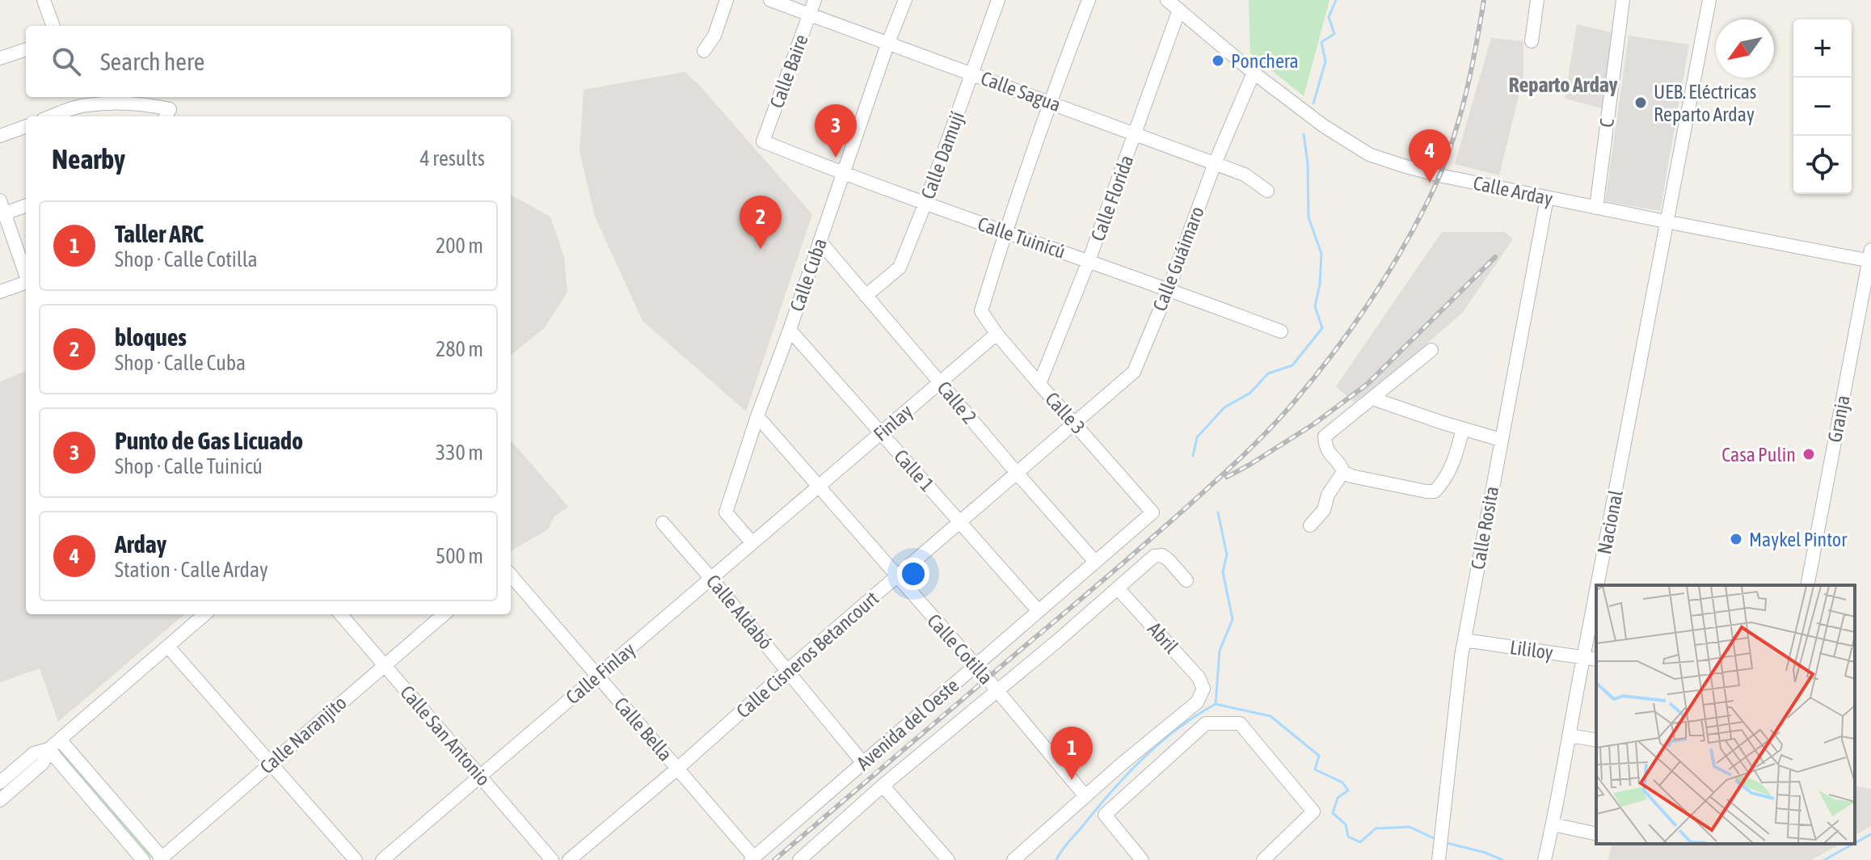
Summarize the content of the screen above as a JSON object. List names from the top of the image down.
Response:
{
  "streets": {
    "street": [
      "Calle Baire",
      "Calle Sagua",
      "C",
      "Calle Damují",
      "Calle Arday",
      "Calle Florida",
      "Calle Tuinicú",
      "Calle Guáimaro",
      "Calle Cuba",
      "Calle 2",
      "Calle 3",
      "Granja",
      "Finlay",
      "Calle 1",
      "Nacional",
      "Calle Rosita",
      "Calle Aldabó",
      "Abril",
      "Calle Cotilla",
      "Lililoy",
      "Calle Cisneros Betancourt",
      "Calle Finlay",
      "Avenida del Oeste",
      "Calle Bella",
      "Calle Naranjito",
      "Calle San Antonio"
    ]
  },
  "crossings": [
    ["Calle Baire", "Calle Sagua"],
    ["Calle Baire", "Calle Tuinicú"],
    ["Calle Sagua", "Calle Damují"],
    ["Calle Sagua", "Calle Florida"],
    ["Calle Sagua", "Calle Guáimaro"],
    ["Calle Sagua", "Calle Cuba"],
    ["C", "Calle Arday"],
    ["Calle Damují", "Calle Tuinicú"],
    ["Calle Damují", "Calle 2"],
    ["Calle Arday", "Calle Florida"],
    ["Calle Arday", "Calle Guáimaro"],
    ["Calle Arday", "Granja"],
    ["Calle Arday", "Nacional"],
    ["Calle Arday", "Calle Rosita"],
    ["Calle Florida", "Calle Tuinicú"],
    ["Calle Florida", "Calle 3"],
    ["Calle Tuinicú", "Calle Guáimaro"],
    ["Calle Tuinicú", "Calle Cuba"],
    ["Calle Tuinicú", "Calle 3"],
    ["Calle Guáimaro", "Calle 3"],
    ["Calle Guáimaro", "Calle Cisneros Betancourt"],
    ["Calle Cuba", "Calle 2"],
    ["Calle Cuba", "Calle 1"],
    ["Calle Cuba", "Calle Cotilla"],
    ["Calle Cuba", "Calle Finlay"],
    ["Calle 2", "Finlay"],
    ["Calle 2", "Calle Cisneros Betancourt"],
    ["Calle 2", "Avenida del Oeste"],
    ["Calle 3", "Finlay"],
    ["Calle 3", "Calle Cisneros Betancourt"],
    ["Calle 3", "Avenida del Oeste"],
    ["Finlay", "Calle 1"],
    ["Finlay", "Calle Cotilla"],
    ["Finlay", "Calle Finlay"],
    ["Calle 1", "Calle Cisneros Betancourt"],
    ["Calle 1", "Avenida del Oeste"],
    ["Nacional", "Lililoy"],
    ["Calle Rosita", "Lililoy"],
    ["Calle Aldabó", "Calle Cisneros Betancourt"],
    ["Calle Aldabó", "Calle Finlay"],
    ["Calle Aldabó", "Avenida del Oeste"],
    ["Abril", "Calle Cotilla"],
    ["Abril", "Avenida del Oeste"],
    ["Calle Cotilla", "Calle Cisneros Betancourt"],
    ["Calle Cotilla", "Calle Finlay"],
    ["Calle Cotilla", "Avenida del Oeste"],
    ["Calle Cisneros Betancourt", "Calle Bella"],
    ["Calle Finlay", "Calle Bella"],
    ["Calle Finlay", "Calle San Antonio"],
    ["Avenida del Oeste", "Calle Bella"],
    ["Calle Naranjito", "Calle San Antonio"]
  ],
  "districts": ["Reparto Arday"],
  "places": [
    "Ponchera",
    "UEB. Eléctricas Reparto Arday",
    "Casa Pulin",
    "Maykel Pintor"
  ],
  "north": "bottom left",
  "page": {
    "map_buttons": ["+", "−"],
    "search": "Search here",
    "pins": [
      "3",
      "4",
      "2",
      "1"
    ],
    "heading": ["Nearby", "4 results"],
    "list": [
      {
        "mark": "1",
        "name": "Taller ARC",
        "note": "Shop · Calle Cotilla",
        "value": "200 m"
      },
      {
        "mark": "2",
        "name": "bloques",
        "note": "Shop · Calle Cuba",
        "value": "280 m"
      },
      {
        "mark": "3",
        "name": "Punto de Gas Licuado",
        "note": "Shop · Calle Tuinicú",
        "value": "330 m"
      },
      {
        "mark": "4",
        "name": "Arday",
        "note": "Station · Calle Arday",
        "value": "500 m"
      }
    ]
  }
}
